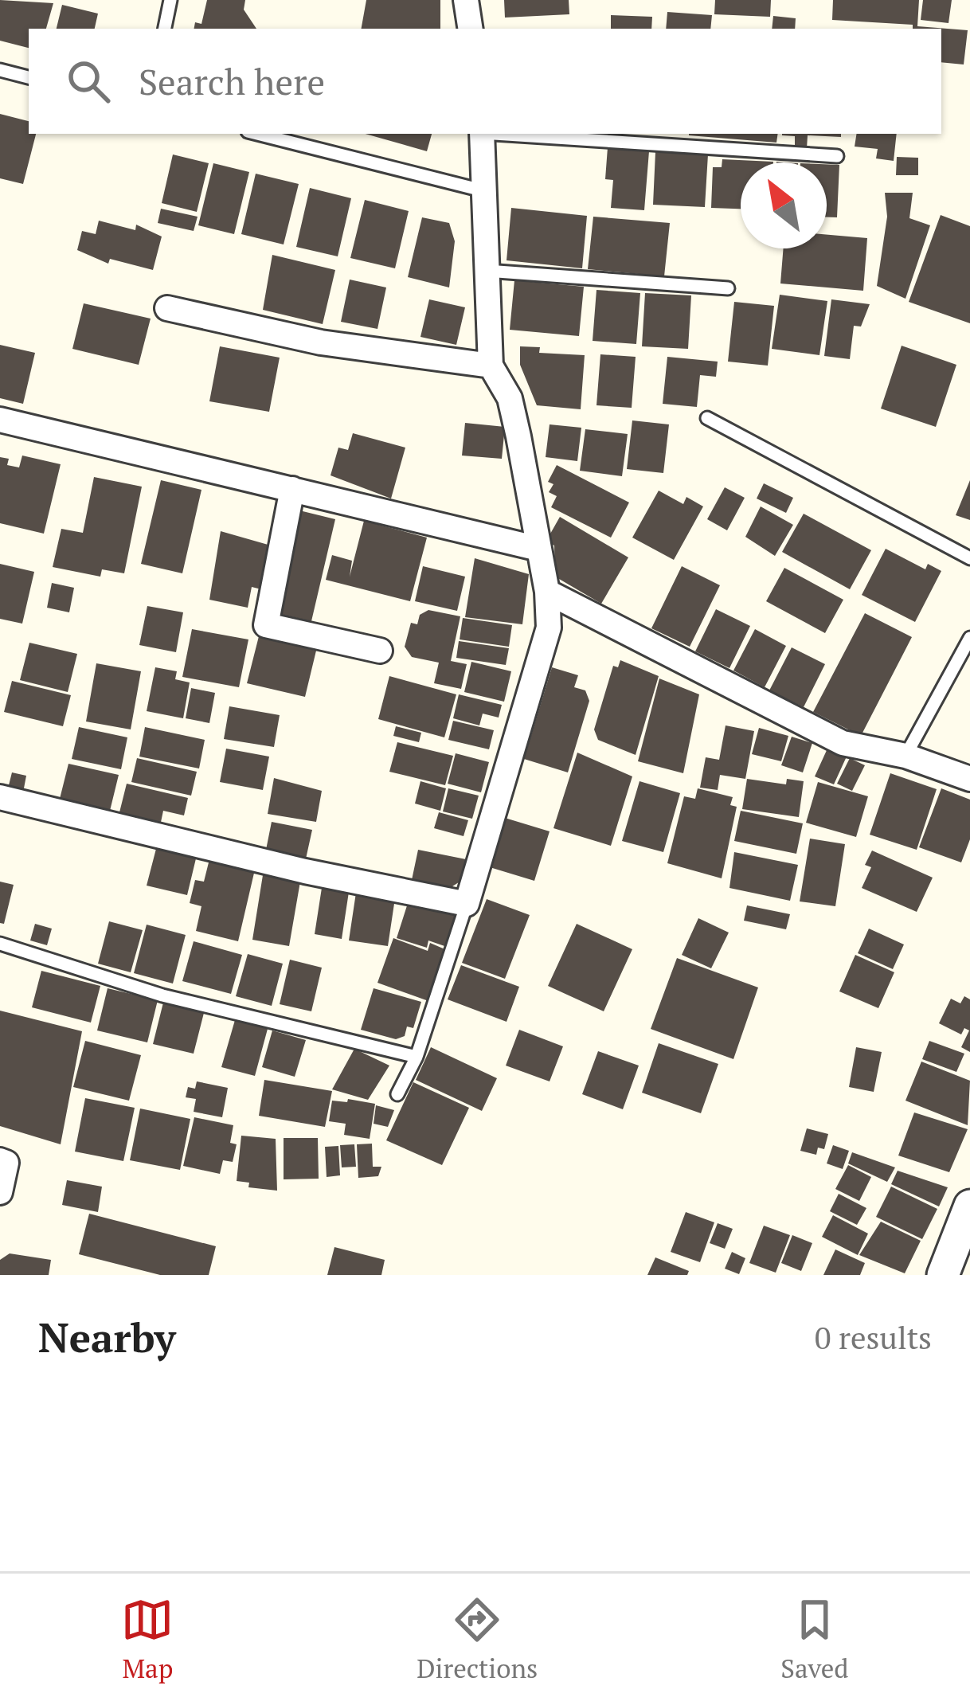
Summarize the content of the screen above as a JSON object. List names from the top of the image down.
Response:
{
  "north": "top left",
  "page": {
    "search": "Search here",
    "heading": ["Nearby", "0 results"],
    "nav": ["Map", "Directions", "Saved"]
  }
}
